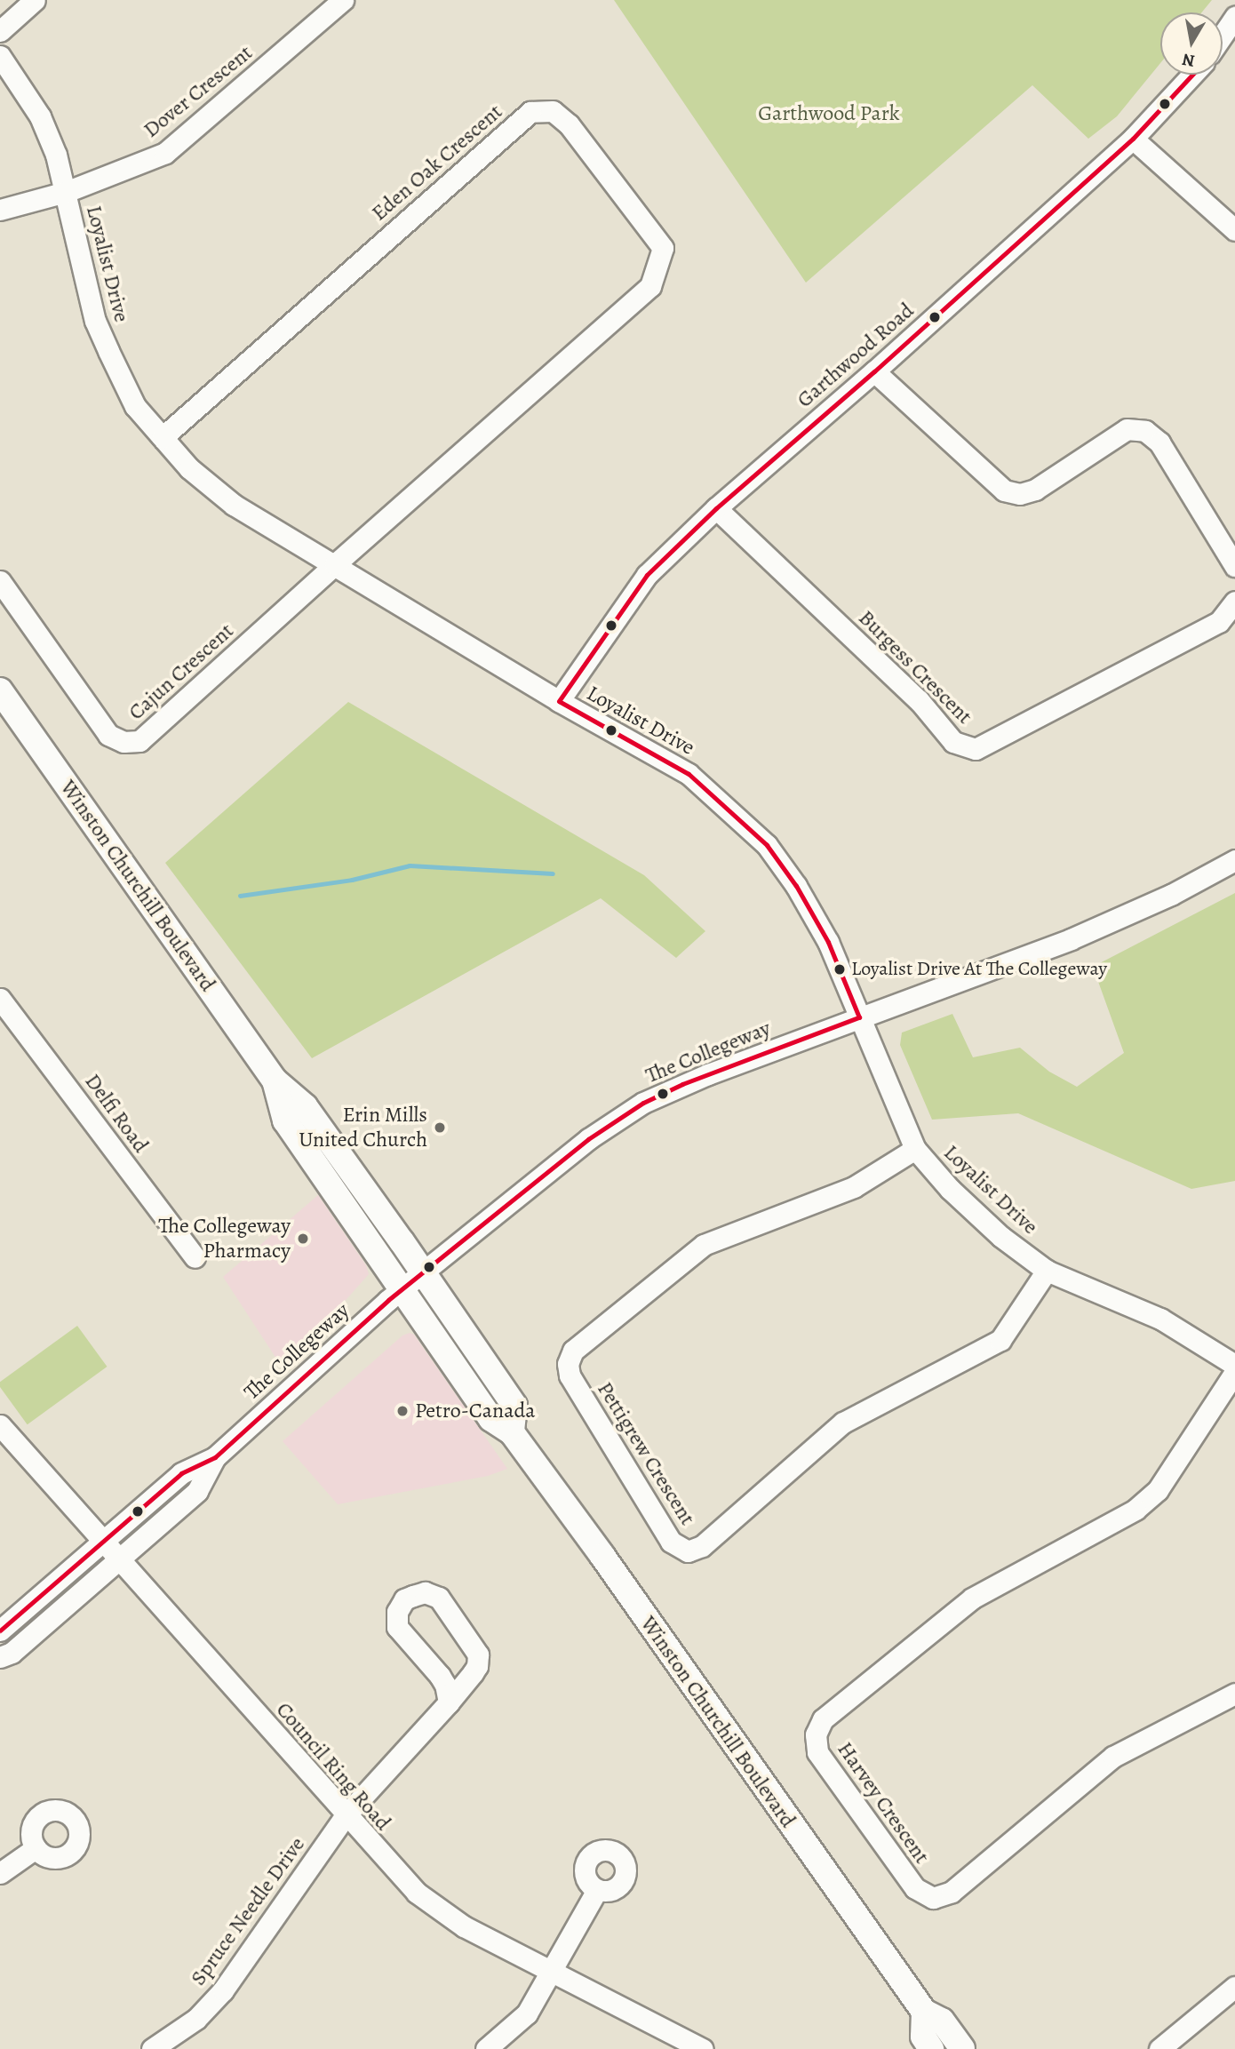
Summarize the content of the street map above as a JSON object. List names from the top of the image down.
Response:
{
  "streets": {
    "main road": ["Winston Churchill Boulevard"],
    "street": [
      "Dover Crescent",
      "Eden Oak Crescent",
      "Loyalist Drive",
      "Garthwood Road",
      "Burgess Crescent",
      "Cajun Crescent",
      "The Collegeway",
      "Delfi Road",
      "Pettigrew Crescent",
      "Council Ring Road",
      "Harvey Crescent",
      "Spruce Needle Drive"
    ]
  },
  "crossings": [
    ["Dover Crescent", "Loyalist Drive"],
    ["Eden Oak Crescent", "Loyalist Drive"],
    ["Eden Oak Crescent", "Cajun Crescent"],
    ["Loyalist Drive", "Garthwood Road"],
    ["Loyalist Drive", "Cajun Crescent"],
    ["Loyalist Drive", "The Collegeway"],
    ["Loyalist Drive", "Pettigrew Crescent"],
    ["Garthwood Road", "Burgess Crescent"],
    ["Winston Churchill Boulevard", "The Collegeway"],
    ["The Collegeway", "Council Ring Road"],
    ["Council Ring Road", "Spruce Needle Drive"]
  ],
  "parks": ["Garthwood Park"],
  "places": [
    "Loyalist Drive At The Collegeway",
    "Erin Mills United Church",
    "The Collegeway Pharmacy",
    "Petro-Canada"
  ],
  "north": "bottom"
}
